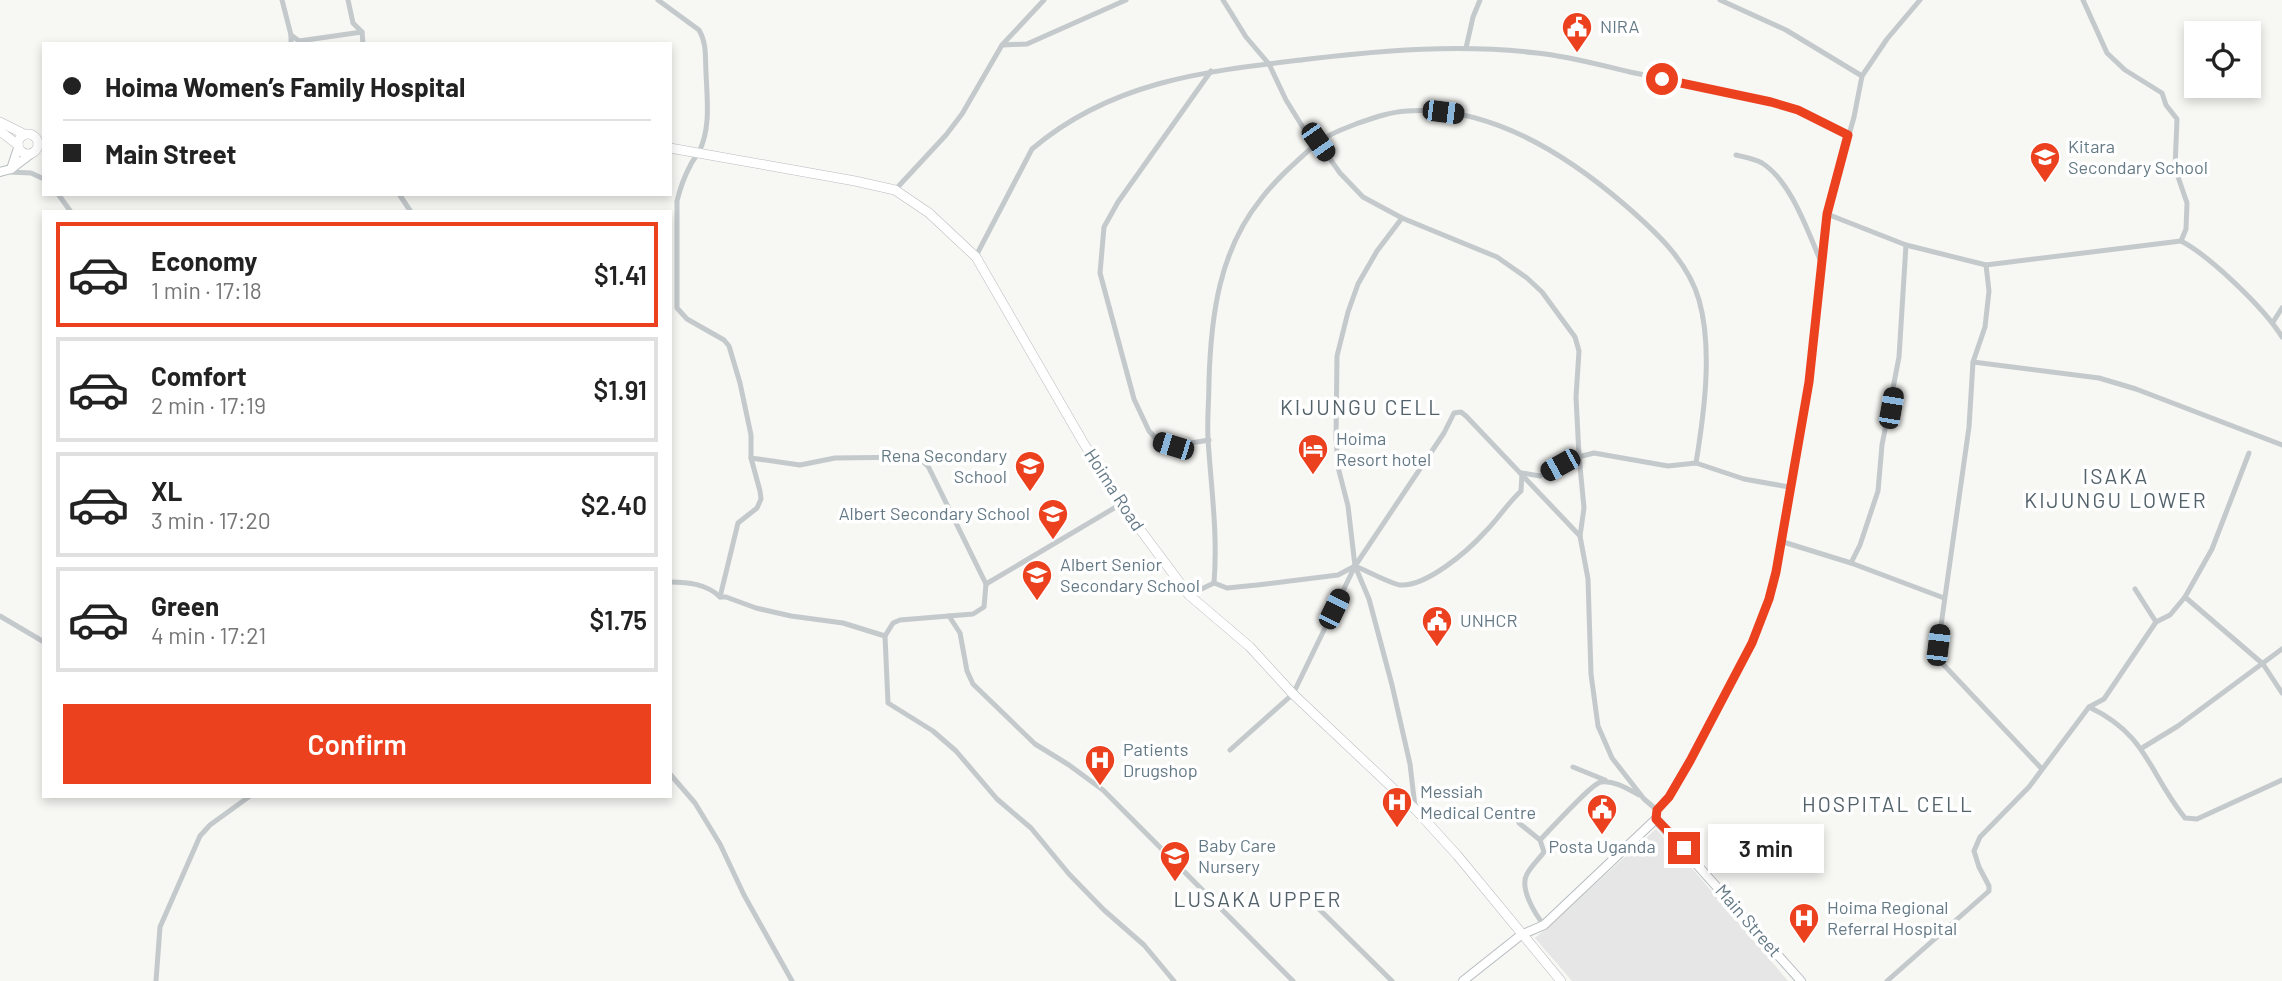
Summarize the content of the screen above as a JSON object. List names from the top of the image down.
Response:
{
  "streets": {
    "main road": ["Hoima Road"],
    "street": ["Main Street"]
  },
  "districts": [
    "KIJUNGU CELL",
    "ISAKA KIJUNGU LOWER",
    "HOSPITAL CELL",
    "LUSAKA UPPER"
  ],
  "places": {
    "public building": ["NIRA", "UNHCR", "Posta Uganda"],
    "school or university": [
      "Kitara Secondary School",
      "Rena Secondary School",
      "Albert Secondary School",
      "Albert Senior Secondary School",
      "Baby Care Nursery"
    ],
    "hotel": ["Hoima Resort hotel"],
    "hospital": ["Patients Drugshop", "Messiah Medical Centre", "Hoima Regional Referral Hospital"]
  },
  "page": {
    "banner": ["Hoima Women’s Family Hospital", "Main Street"],
    "list": [
      {
        "name": "Economy",
        "note": "1 min · 17:18",
        "value": "$1.41"
      },
      {
        "name": "Comfort",
        "note": "2 min · 17:19",
        "value": "$1.91"
      },
      {
        "name": "XL",
        "note": "3 min · 17:20",
        "value": "$2.40"
      },
      {
        "name": "Green",
        "note": "4 min · 17:21",
        "value": "$1.75"
      }
    ],
    "buttons": "Confirm",
    "bubble": "3 min"
  }
}
